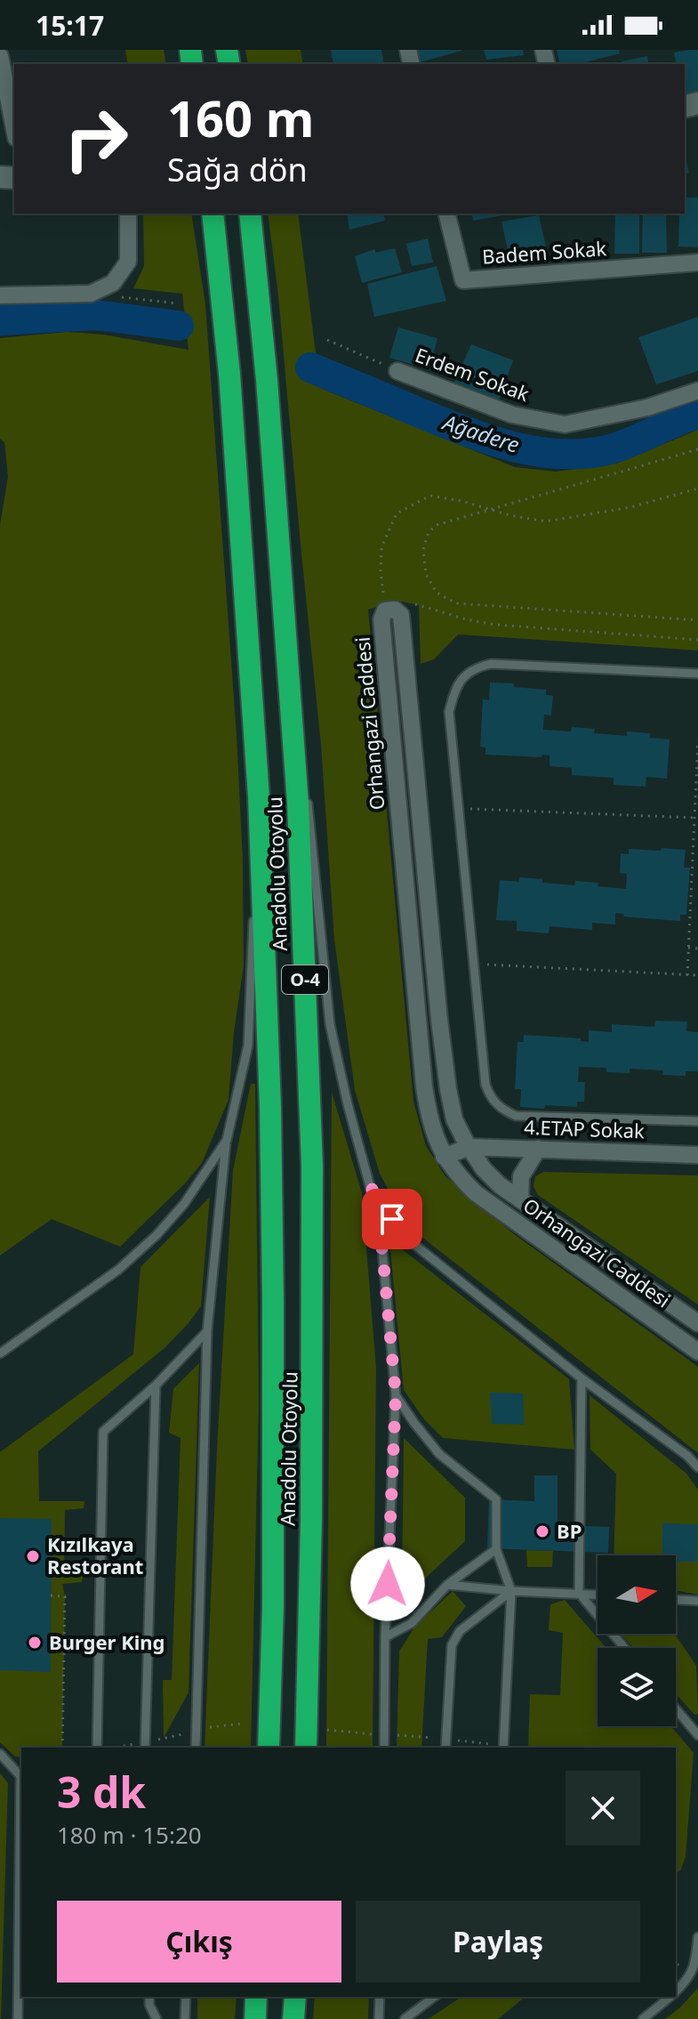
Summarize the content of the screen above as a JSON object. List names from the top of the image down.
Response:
{
  "streets": {
    "highway": ["Anadolu Otoyolu", "O-4"],
    "street": [
      "Badem Sokak",
      "Erdem Sokak",
      "Orhangazi Caddesi",
      "4.ETAP Sokak"
    ]
  },
  "crossings": [
    ["Orhangazi Caddesi", "4.ETAP Sokak"]
  ],
  "water": ["Ağadere"],
  "places": ["BP", "Kızılkaya Restorant", "Burger King"],
  "north": "right",
  "page": {
    "status": "15:17",
    "turn": ["160 m", "Sağa dön"],
    "heading": ["3 dk", "180 m · 15:20"],
    "buttons": ["Çıkış", "Paylaş"]
  }
}
